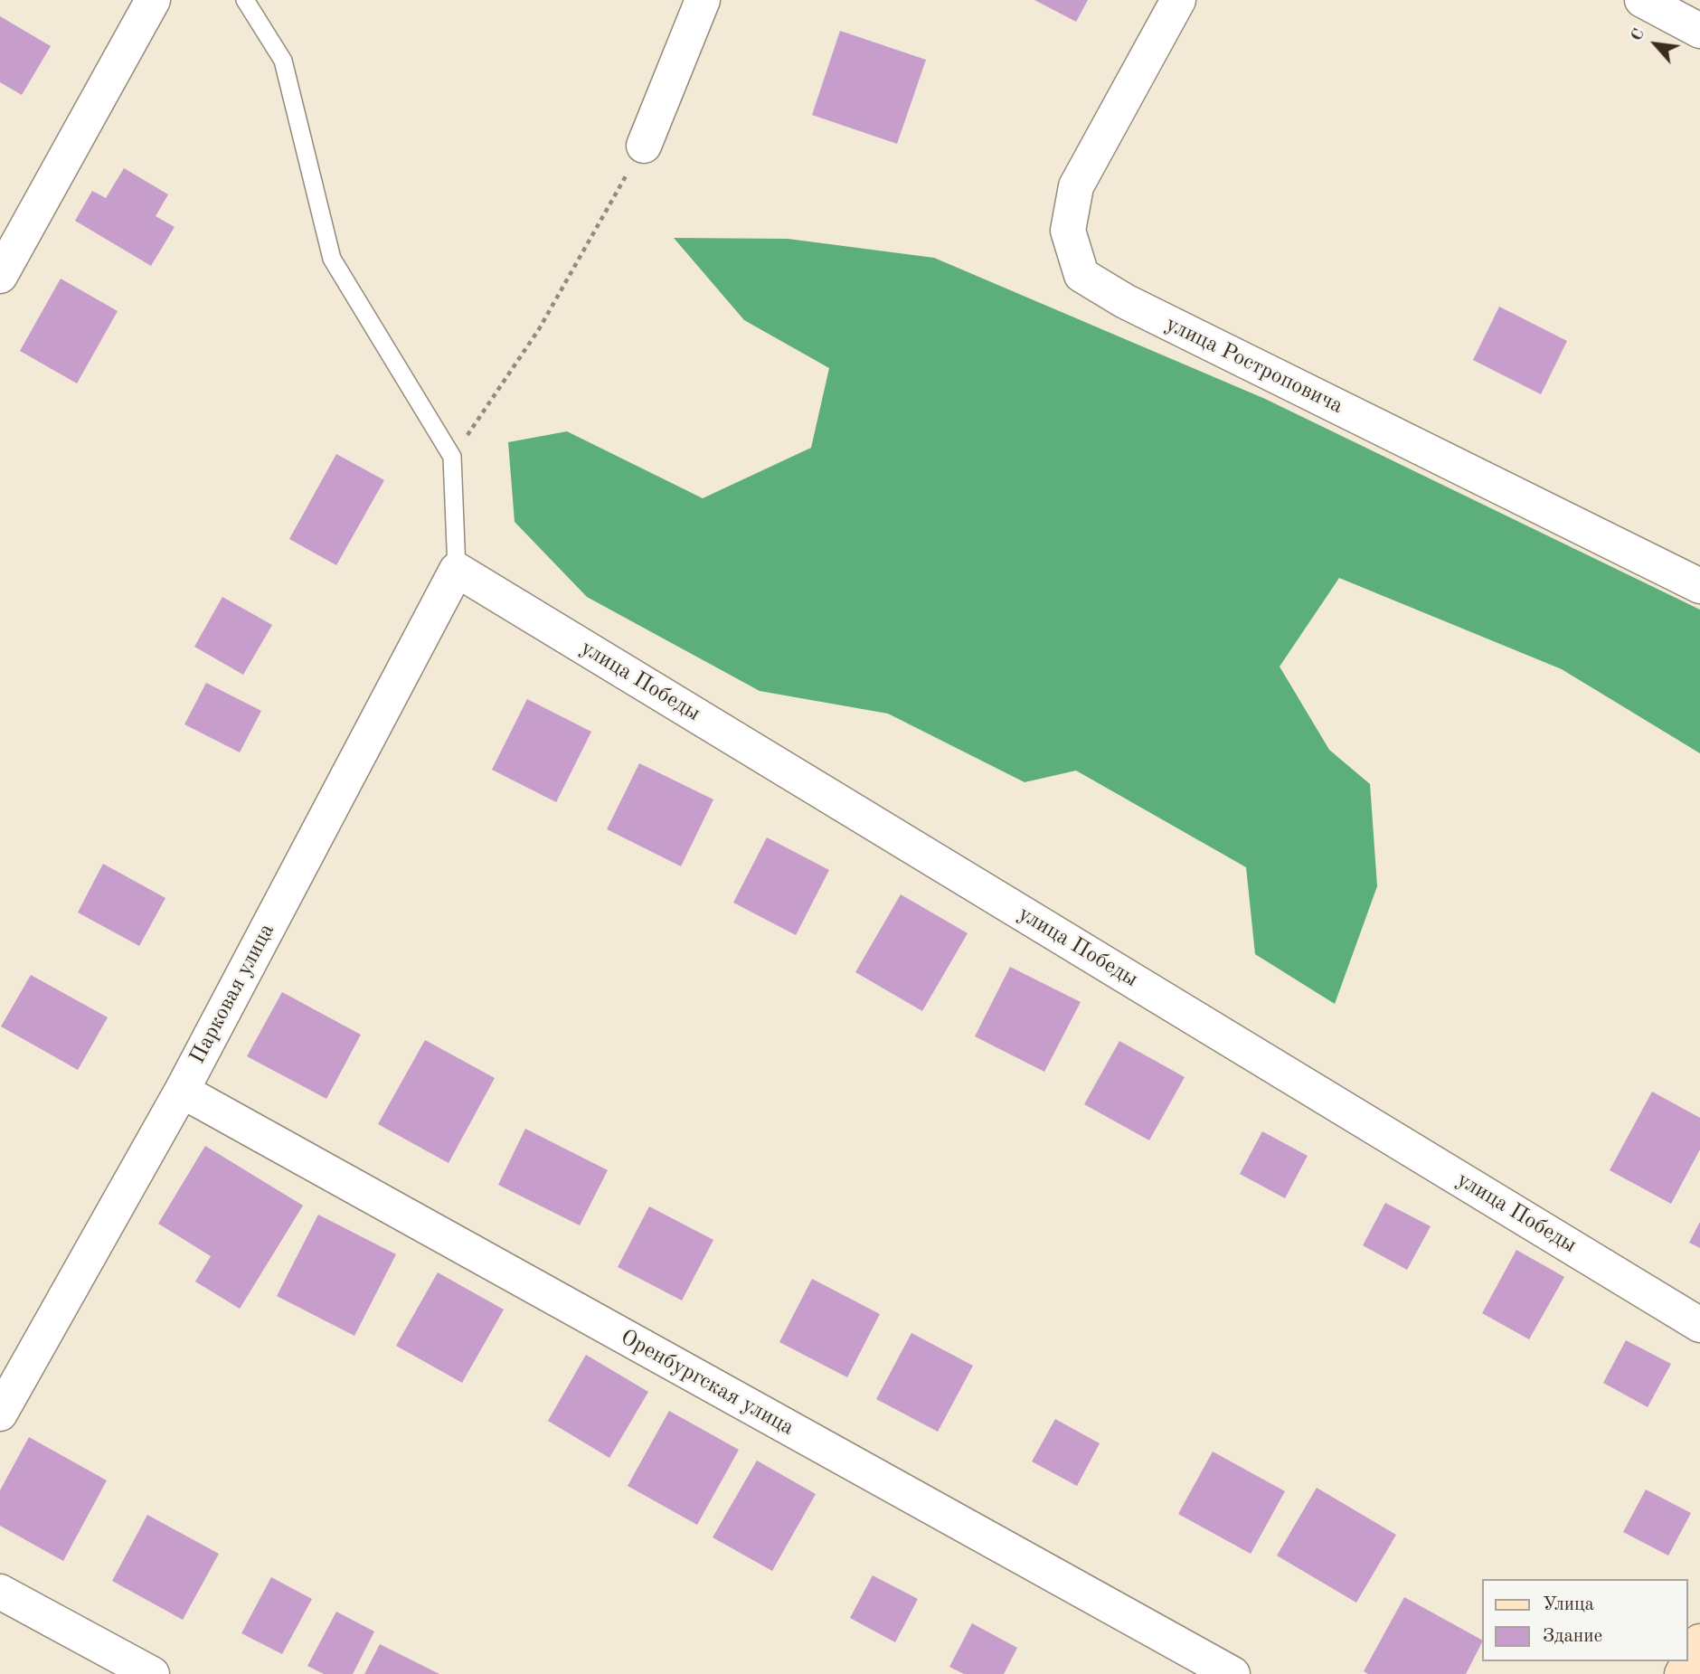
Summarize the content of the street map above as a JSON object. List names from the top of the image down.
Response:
{
  "streets": {
    "street": [
      "улица Ростроповича",
      "улица Победы",
      "Парковая улица",
      "Оренбургская улица"
    ]
  },
  "crossings": [
    ["улица Победы", "Парковая улица"],
    ["Парковая улица", "Оренбургская улица"]
  ],
  "legend": ["Улица", "Здание"],
  "north": "top left"
}
